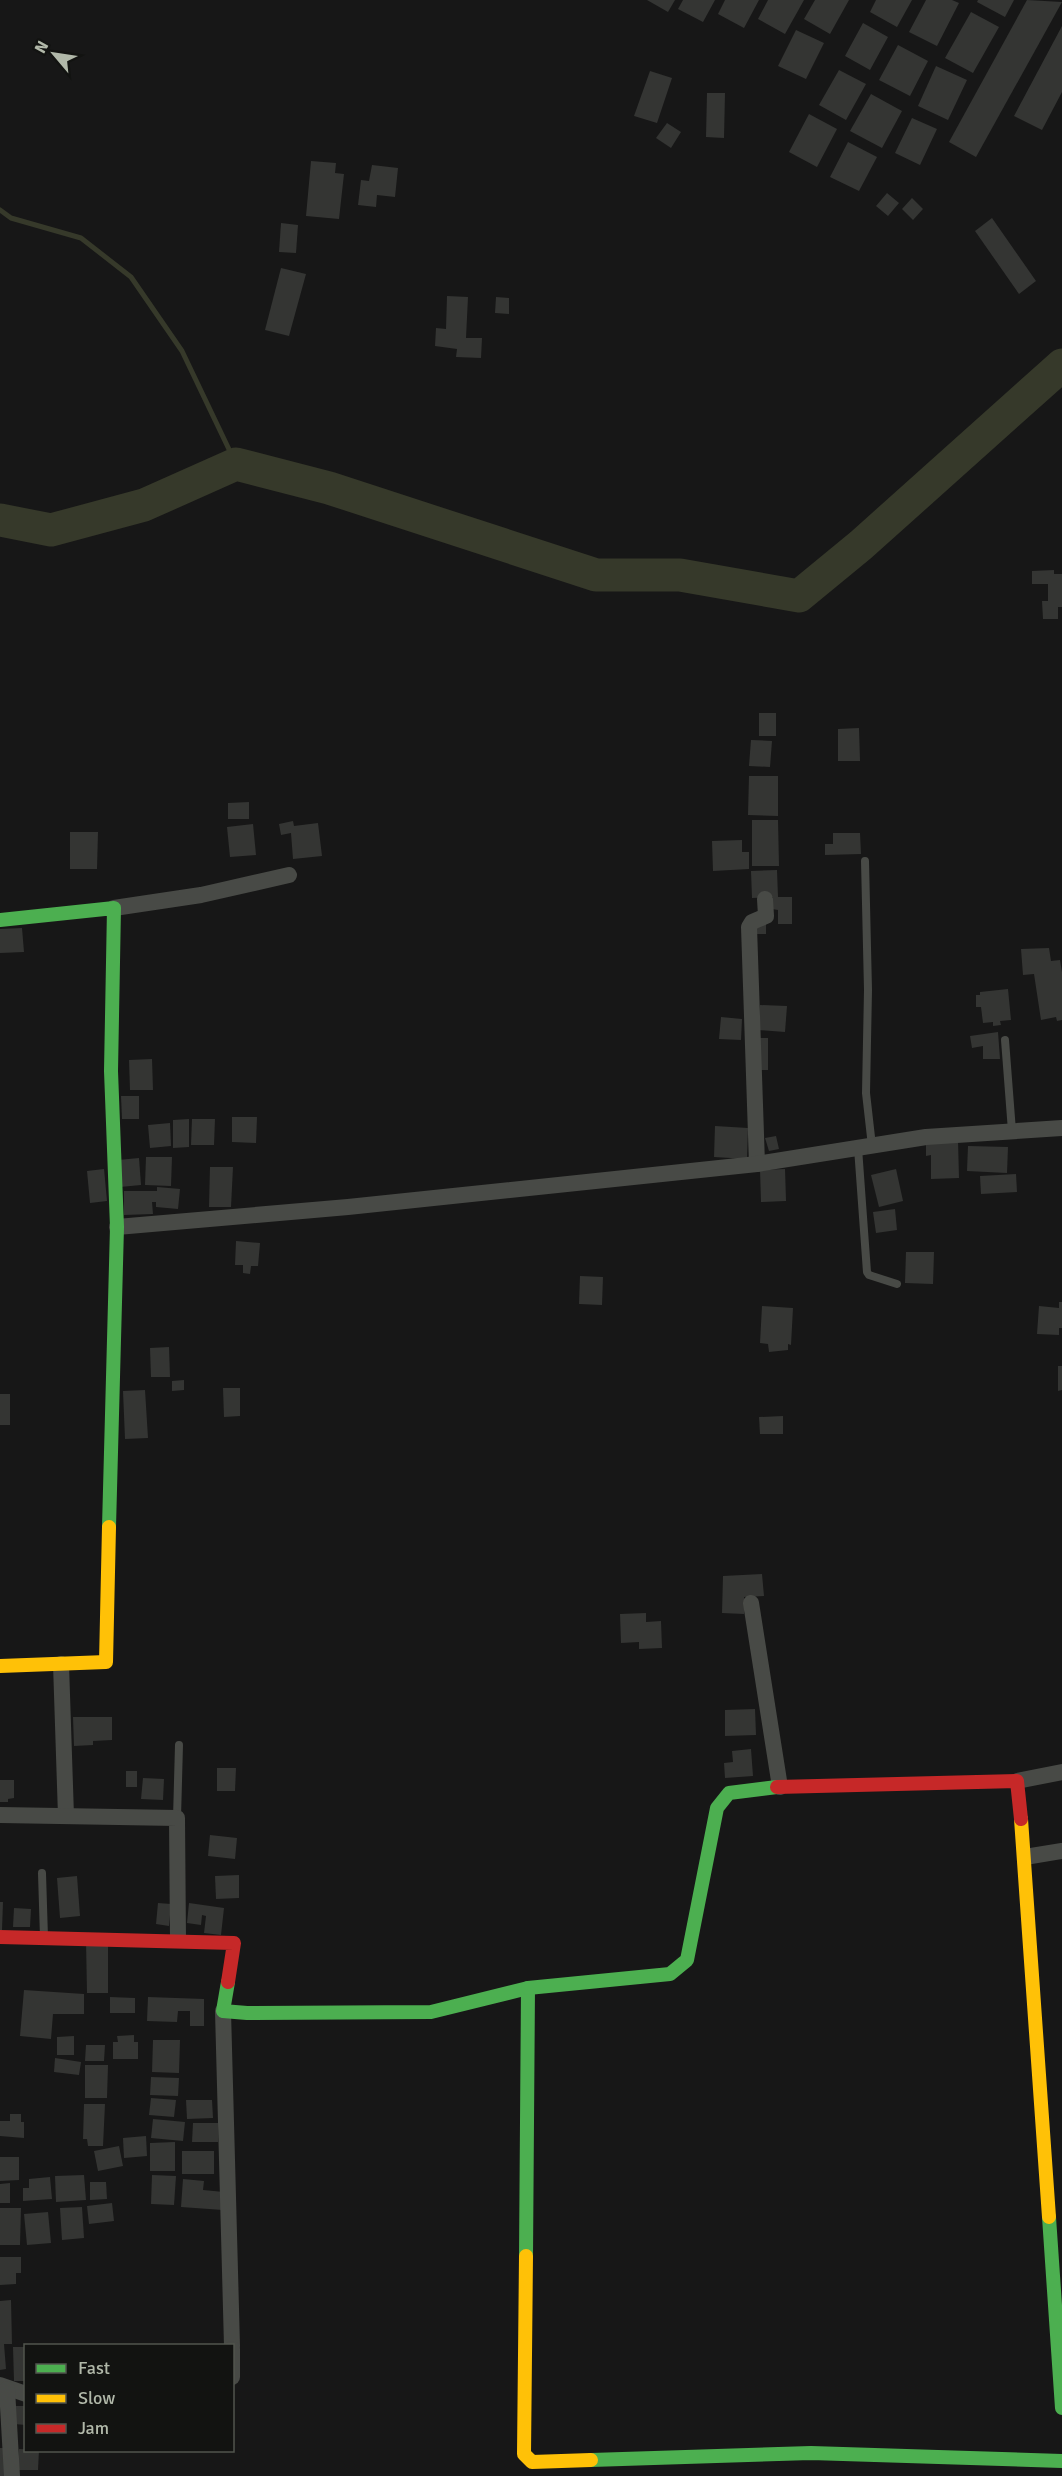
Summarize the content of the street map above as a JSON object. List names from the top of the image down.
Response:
{
  "legend": ["Fast", "Slow", "Jam"],
  "north": "top left"
}
